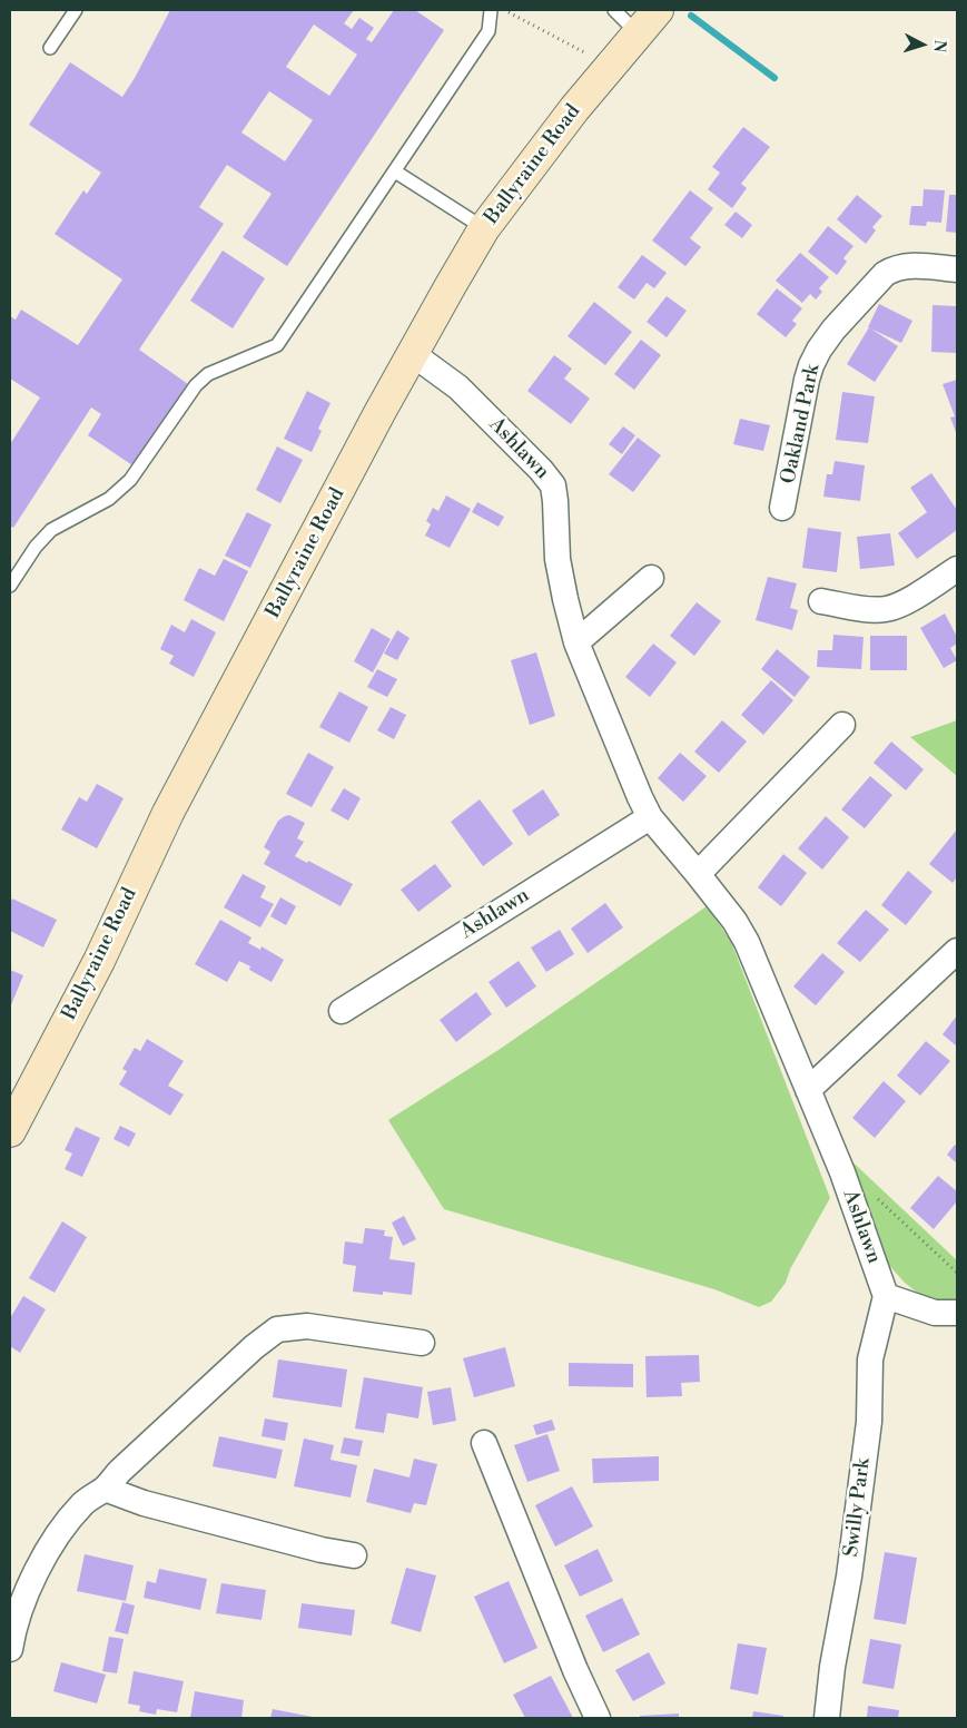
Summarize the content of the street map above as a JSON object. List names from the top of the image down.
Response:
{
  "streets": {
    "main road": ["Ballyraine Road"],
    "street": ["Oakland Park", "Ashlawn", "Swilly Park"]
  },
  "crossings": [
    ["Ballyraine Road", "Ashlawn"],
    ["Ashlawn", "Swilly Park"]
  ],
  "north": "right"
}
